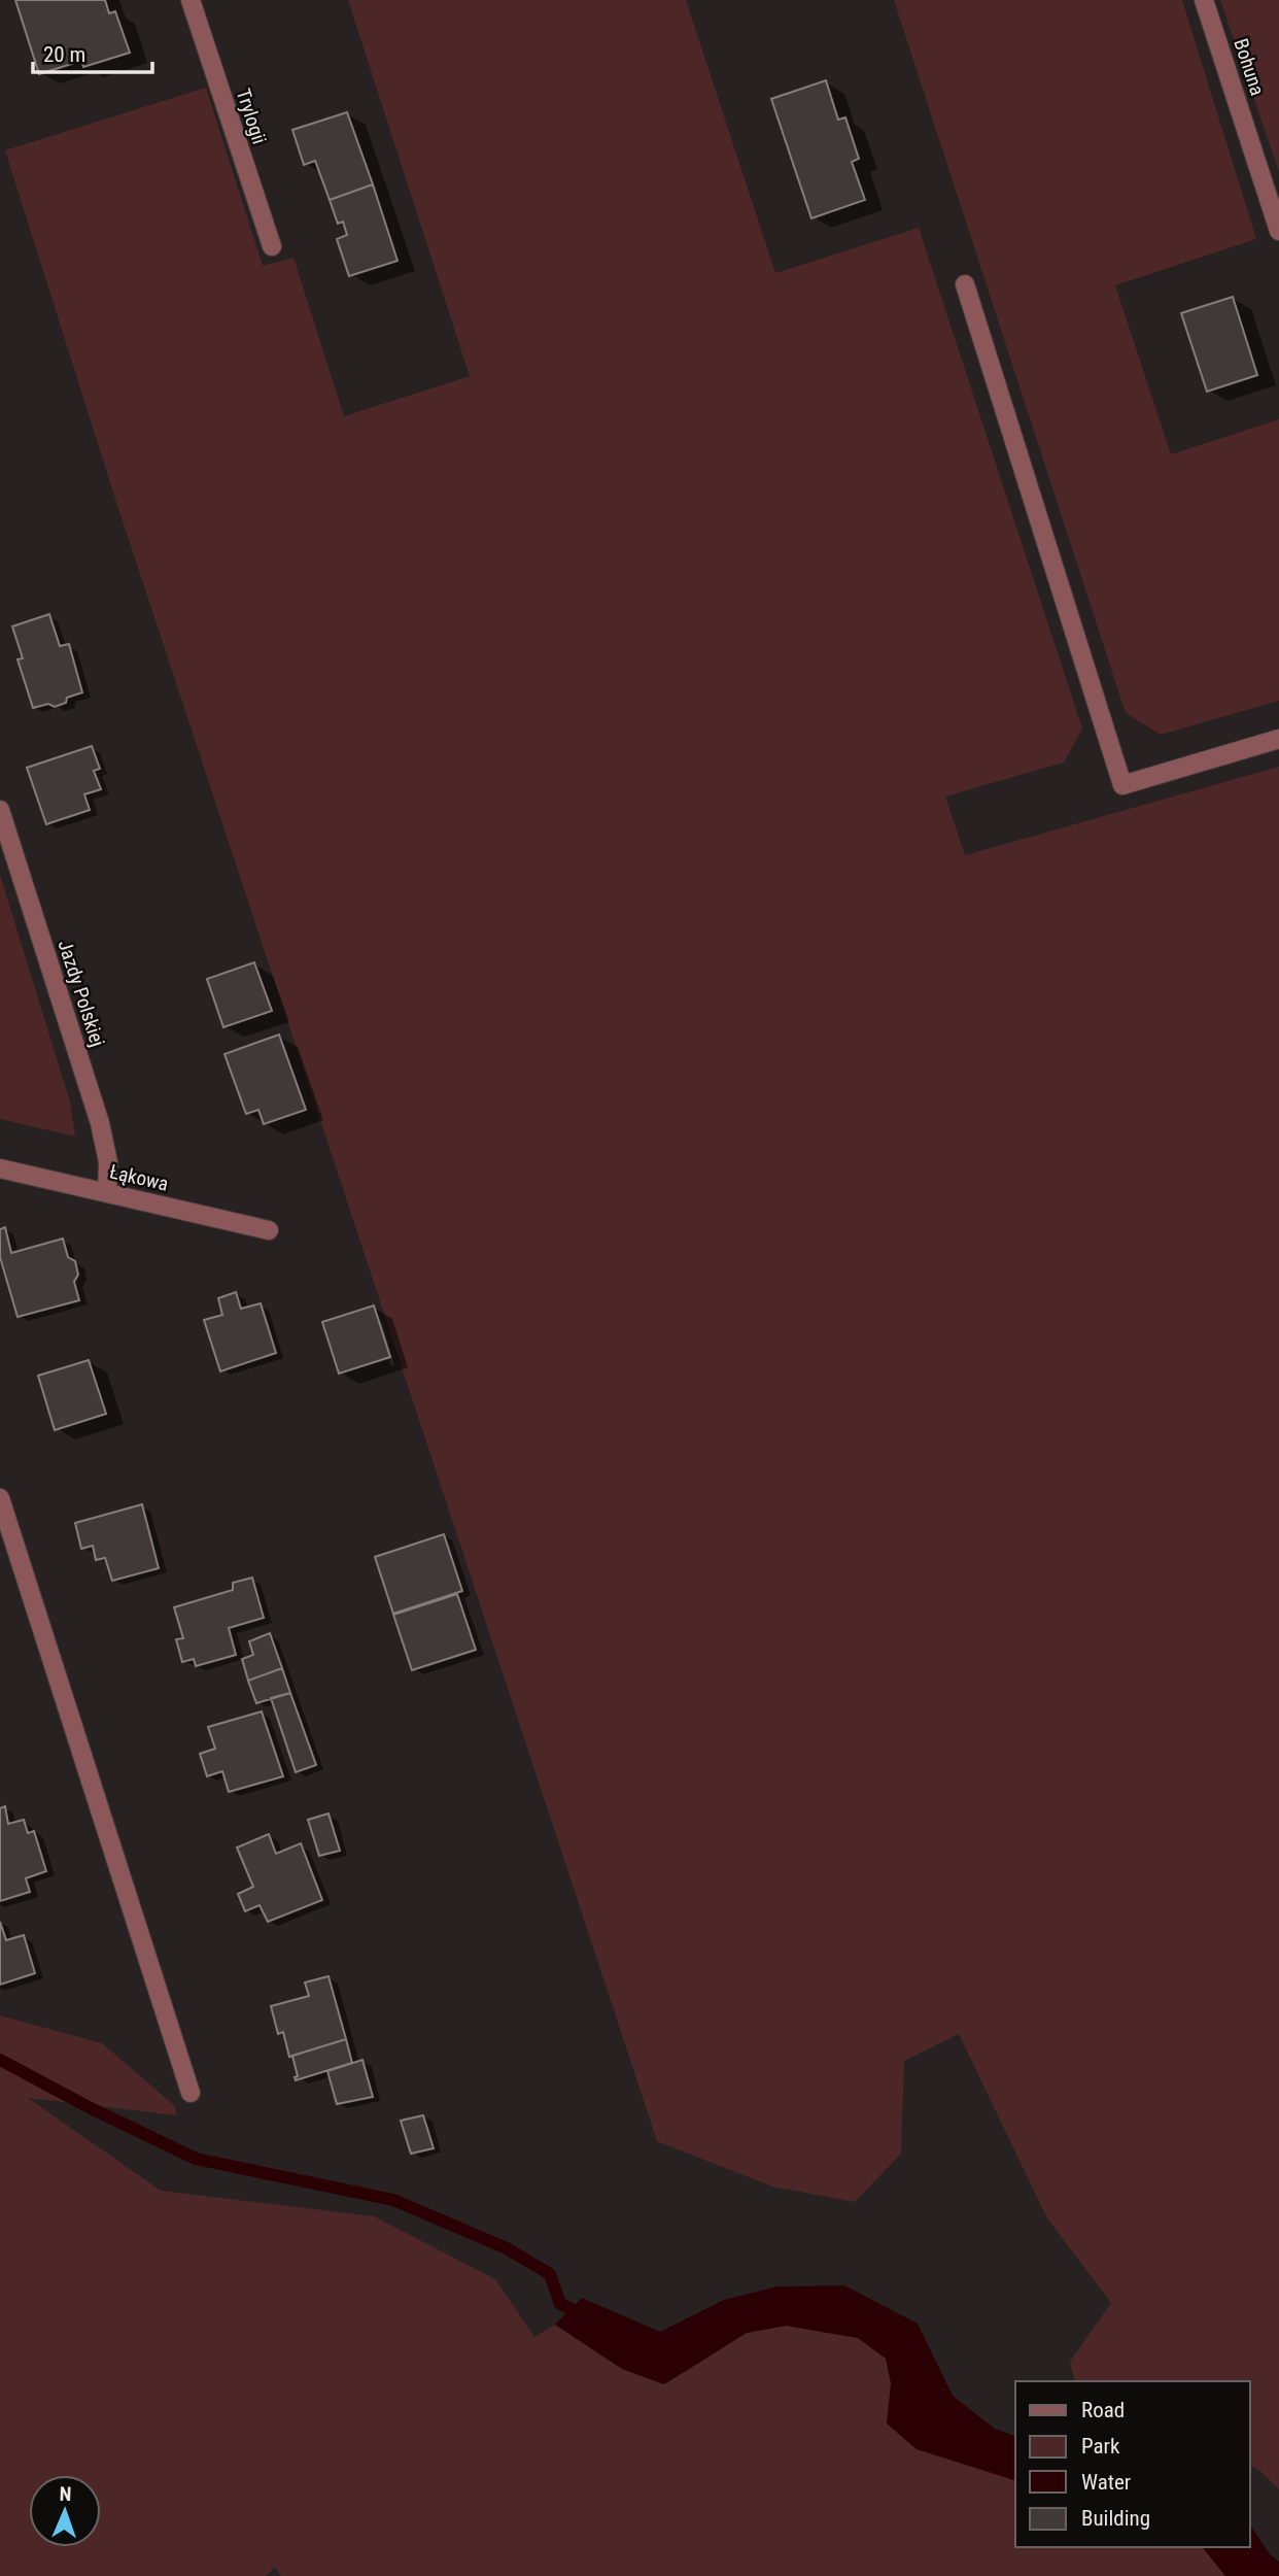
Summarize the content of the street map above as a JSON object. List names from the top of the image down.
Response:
{
  "streets": {
    "street": [
      "Bohuna",
      "Trylogii",
      "Jazdy Polskiej",
      "Łąkowa"
    ]
  },
  "crossings": [
    ["Jazdy Polskiej", "Łąkowa"]
  ],
  "legend": [
    "Road",
    "Park",
    "Water",
    "Building"
  ],
  "scale_bar": "20 m",
  "north": "top"
}
